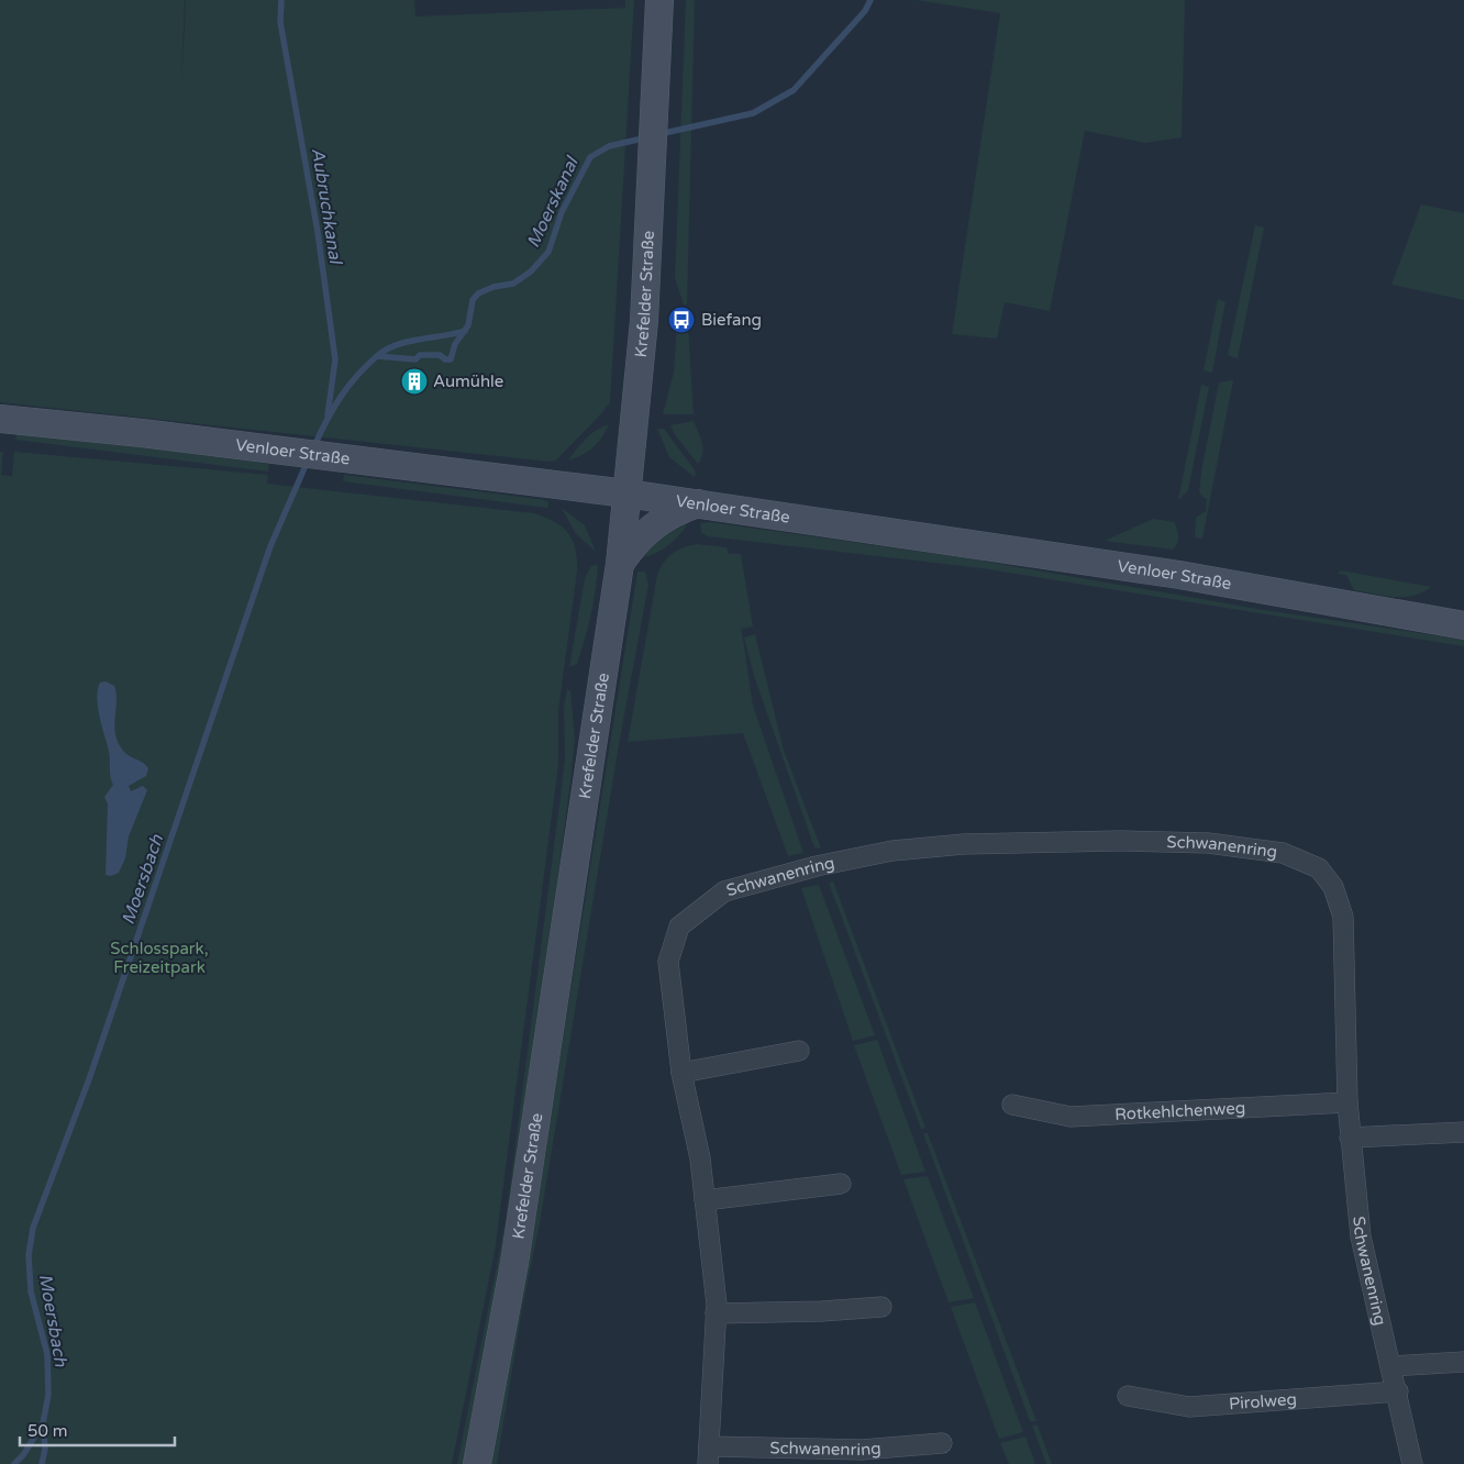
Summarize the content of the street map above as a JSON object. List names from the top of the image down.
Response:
{
  "streets": {
    "main road": ["Krefelder Straße", "Venloer Straße"],
    "street": ["Schwanenring", "Rotkehlchenweg", "Pirolweg"]
  },
  "crossings": [
    ["Krefelder Straße", "Venloer Straße"],
    ["Schwanenring", "Rotkehlchenweg"],
    ["Schwanenring", "Pirolweg"]
  ],
  "water": ["Moerskanal", "Aubruchkanal", "Moersbach"],
  "parks": ["Schlosspark, Freizeitpark"],
  "places": {
    "bus stop": ["Biefang"],
    "building": ["Aumühle"]
  },
  "scale_bar": "50 m"
}
